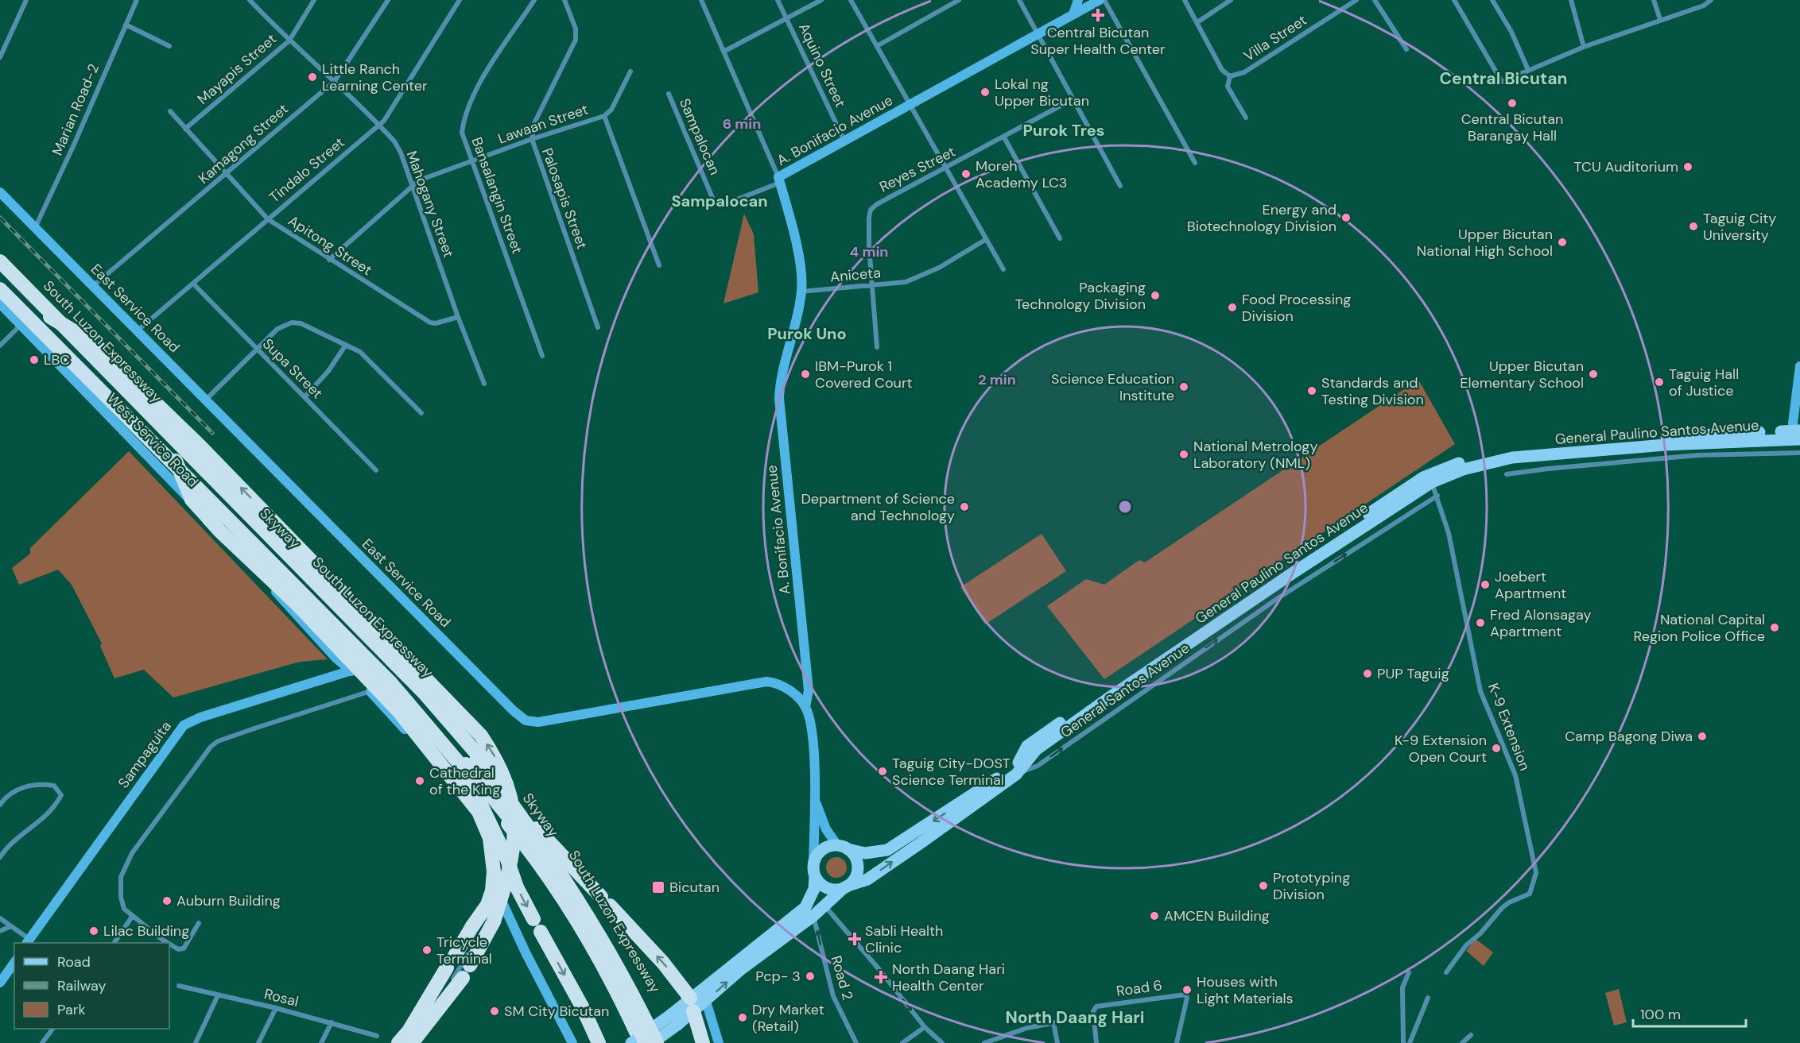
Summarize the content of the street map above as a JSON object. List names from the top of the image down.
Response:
{
  "streets": {
    "highway": ["South Luzon Expressway", "Skyway"],
    "main road": [
      "A. Bonifacio Avenue",
      "East Service Road",
      "General Paulino Santos Avenue",
      "West Service Road",
      "Sampaguita"
    ],
    "street": [
      "Villa Street",
      "Aquino Street",
      "Mayapis Street",
      "Marian Road-2",
      "Lawaan Street",
      "Sampalocan",
      "Kamagong Street",
      "Reyes Street",
      "Tindalo Street",
      "Bansalangin Street",
      "Palosapis Street",
      "Mahogany Street",
      "Apitong Street",
      "Aniceta",
      "Supa Street",
      "General Santos Avenue",
      "K-9 Extension",
      "Road 2",
      "Road 6",
      "Rosal"
    ]
  },
  "crossings": [
    ["Aquino Street", "A. Bonifacio Avenue"],
    ["Mayapis Street", "Mahogany Street"],
    ["Mayapis Street", "Apitong Street"],
    ["Marian Road-2", "East Service Road"],
    ["Lawaan Street", "Bansalangin Street"],
    ["Lawaan Street", "Palosapis Street"],
    ["Lawaan Street", "Mahogany Street"],
    ["Lawaan Street", "Apitong Street"],
    ["A. Bonifacio Avenue", "Sampalocan"],
    ["A. Bonifacio Avenue", "Aniceta"],
    ["A. Bonifacio Avenue", "East Service Road"],
    ["Kamagong Street", "Mahogany Street"],
    ["Kamagong Street", "Apitong Street"],
    ["Kamagong Street", "East Service Road"],
    ["Reyes Street", "Aniceta"],
    ["Tindalo Street", "Mahogany Street"],
    ["Tindalo Street", "Apitong Street"],
    ["Tindalo Street", "East Service Road"],
    ["Tindalo Street", "Supa Street"],
    ["Mahogany Street", "Apitong Street"],
    ["East Service Road", "General Paulino Santos Avenue"],
    ["General Paulino Santos Avenue", "General Santos Avenue"],
    ["General Paulino Santos Avenue", "K-9 Extension"],
    ["General Paulino Santos Avenue", "Road 2"],
    ["West Service Road", "Sampaguita"],
    ["General Santos Avenue", "K-9 Extension"]
  ],
  "one_way": ["General Santos Avenue"],
  "districts": [
    "Central Bicutan",
    "Purok Tres",
    "Sampalocan",
    "Purok Uno",
    "North Daang Hari"
  ],
  "places": {
    "health": ["Central Bicutan Super Health Center", "Sabli Health Clinic", "North Daang Hari Health Center"],
    "other": [
      "Little Ranch Learning Center",
      "Lokal ng Upper Bicutan",
      "Central Bicutan Barangay Hall",
      "TCU Auditorium",
      "Moreh Academy LC3",
      "Energy and Biotechnology Division",
      "Taguig City University",
      "Upper Bicutan National High School",
      "Packaging Technology Division",
      "Food Processing Division",
      "LBC",
      "IBM-Purok 1 Covered Court",
      "Upper Bicutan Elementary School",
      "Taguig Hall of Justice",
      "Science Education Institute",
      "Standards and Testing Division",
      "National Metrology Laboratory (NML)",
      "Department of Science and Technology",
      "Joebert Apartment",
      "Fred Alonsagay Apartment",
      "National Capital Region Police Office",
      "PUP Taguig",
      "Camp Bagong Diwa",
      "K-9 Extension Open Court",
      "Taguig City-DOST Science Terminal",
      "Cathedral of the King",
      "Prototyping Division",
      "Auburn Building",
      "AMCEN Building",
      "Lilac Building",
      "Tricycle Terminal",
      "Pcp- 3",
      "Houses with Light Materials",
      "SM City Bicutan",
      "Dry Market (Retail)"
    ],
    "transit": ["Bicutan"]
  },
  "legend": ["Road", "Railway", "Park"],
  "scale_bar": "100 m",
  "rings": ["6 min", "4 min", "2 min"]
}
